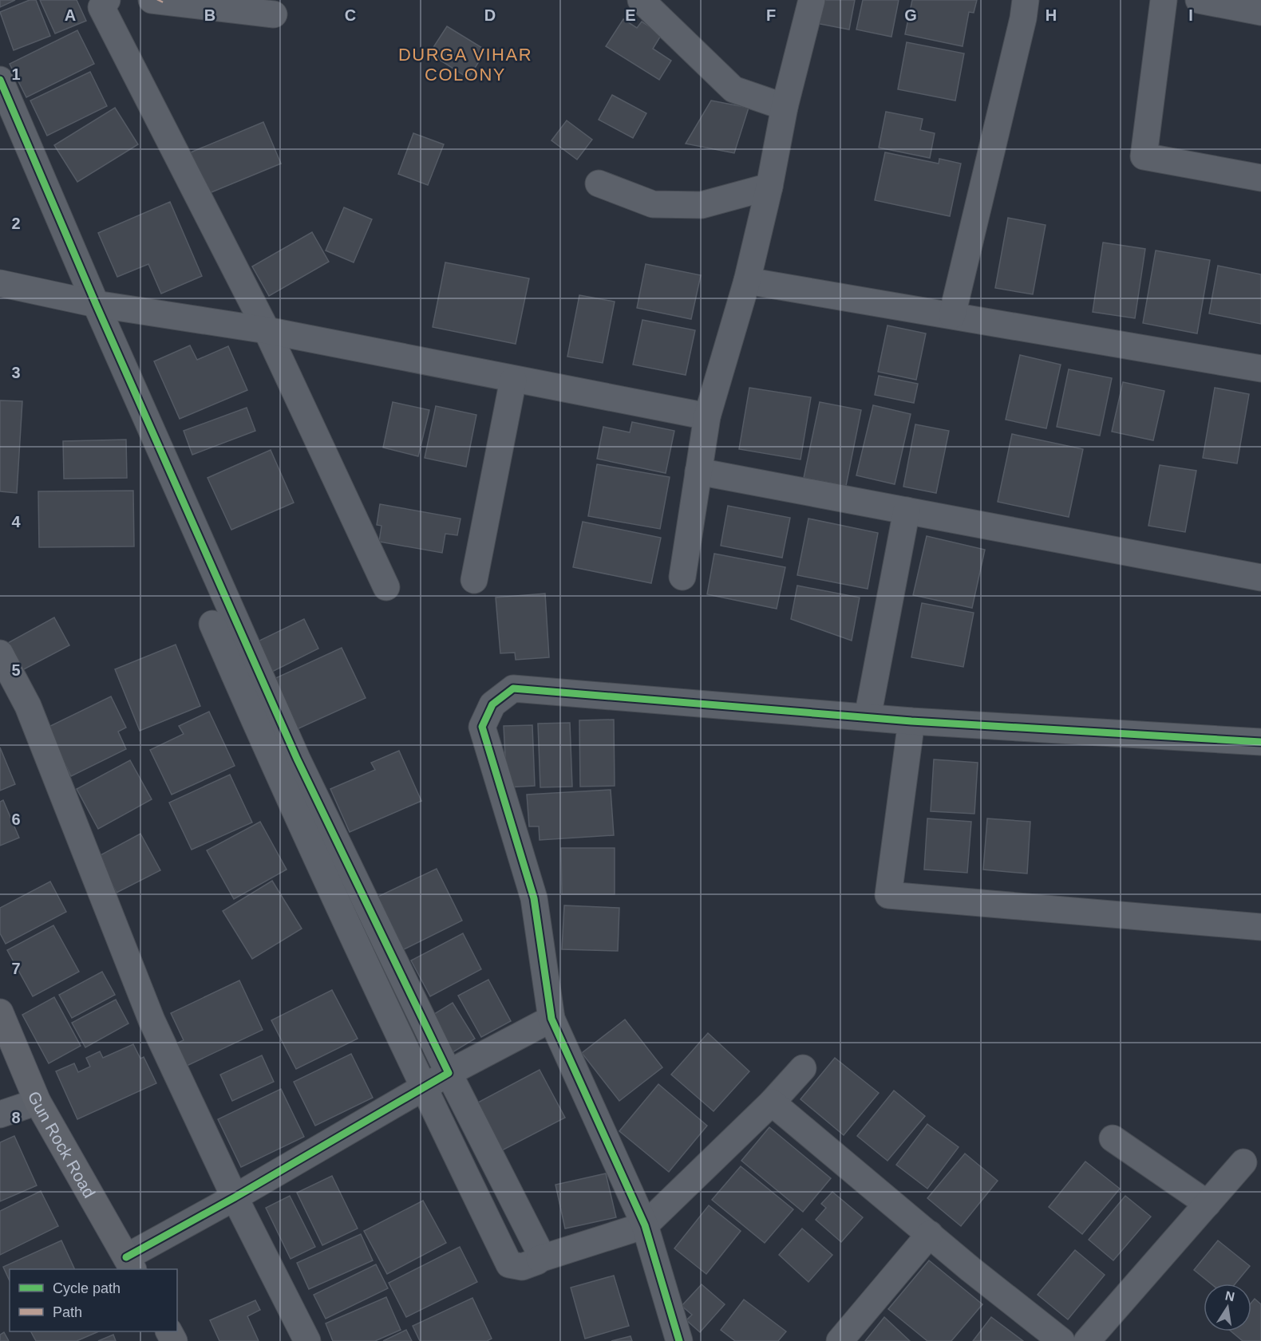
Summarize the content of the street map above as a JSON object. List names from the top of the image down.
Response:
{
  "streets": {
    "main road": ["Gun Rock Road"]
  },
  "districts": ["DURGA VIHAR COLONY"],
  "legend": ["Cycle path", "Path"],
  "north": "top",
  "grid": {
    "columns": [
      "A",
      "B",
      "C",
      "D",
      "E",
      "F",
      "G",
      "H",
      "I"
    ],
    "rows": [
      "1",
      "2",
      "3",
      "4",
      "5",
      "6",
      "7",
      "8"
    ]
  }
}
